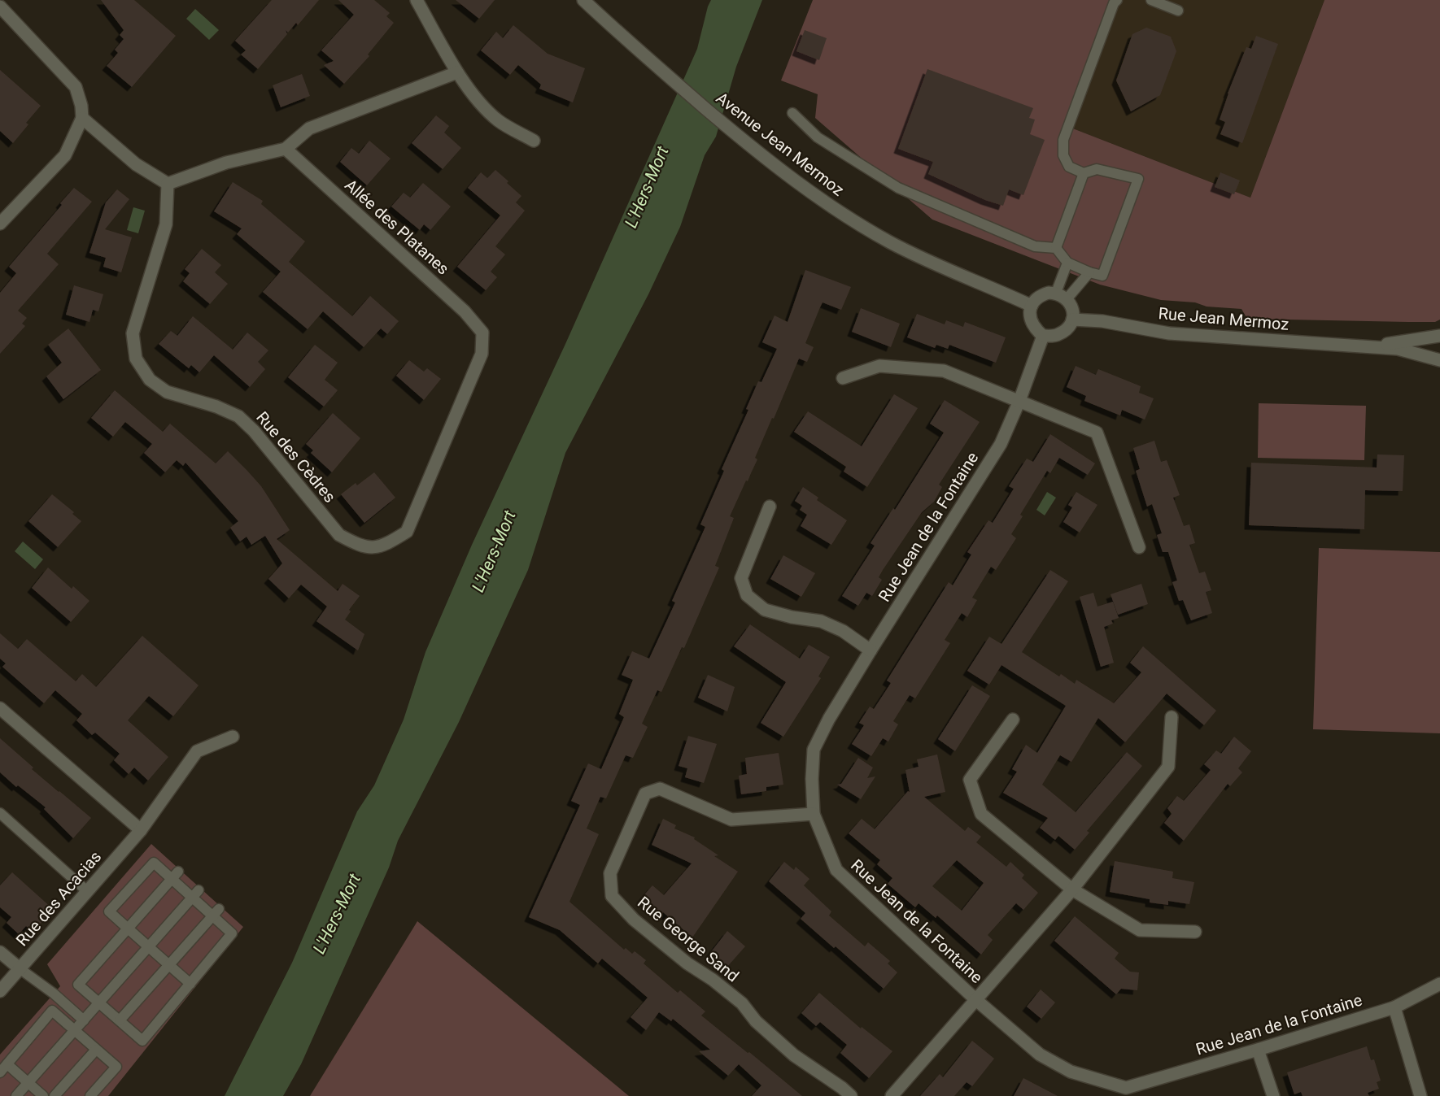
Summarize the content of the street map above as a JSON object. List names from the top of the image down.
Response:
{
  "streets": {
    "street": [
      "Avenue Jean Mermoz",
      "Allée des Platanes",
      "Rue Jean Mermoz",
      "Rue des Cèdres",
      "Rue Jean de la Fontaine",
      "Rue des Acacias",
      "Rue George Sand"
    ]
  },
  "crossings": [
    ["Avenue Jean Mermoz", "Rue Jean Mermoz"],
    ["Avenue Jean Mermoz", "Rue Jean de la Fontaine"],
    ["Allée des Platanes", "Rue des Cèdres"],
    ["Rue Jean Mermoz", "Rue Jean de la Fontaine"],
    ["Rue Jean de la Fontaine", "Rue George Sand"]
  ],
  "water": ["L'Hers-Mort"]
}
